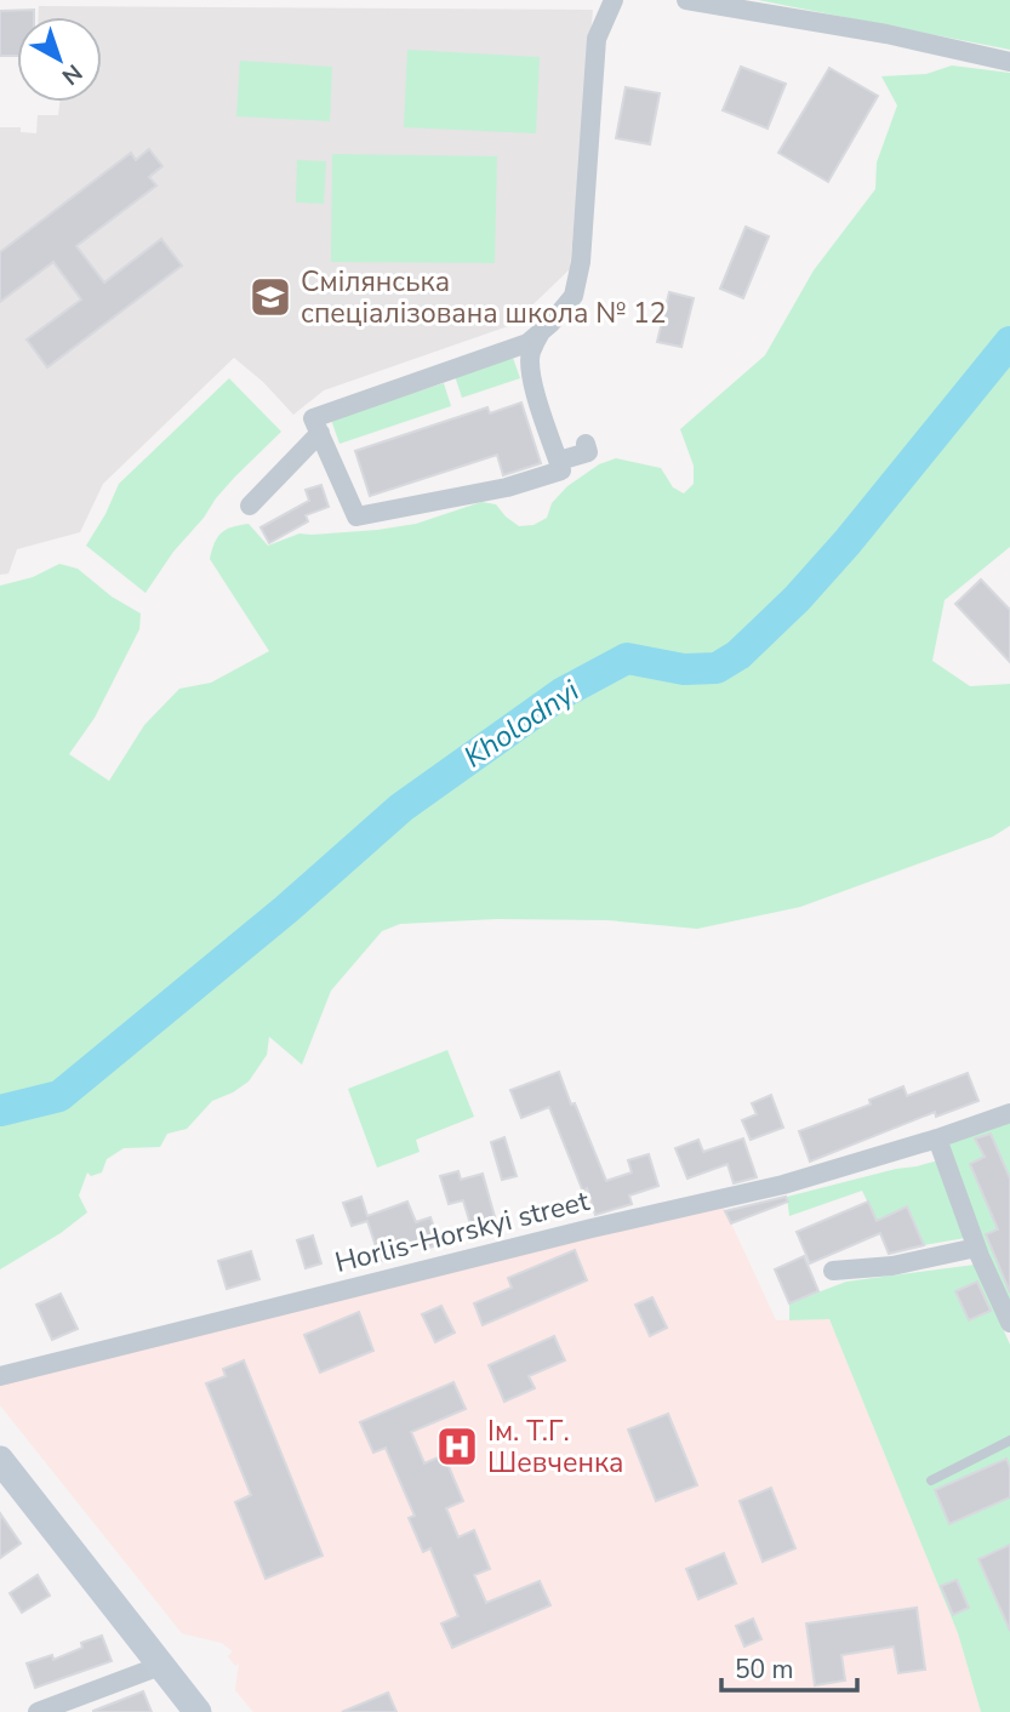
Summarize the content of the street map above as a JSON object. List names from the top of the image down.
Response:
{
  "streets": {
    "street": ["Horlis-Horskyi street"]
  },
  "water": ["Kholodnyi"],
  "places": {
    "school or university": ["Смілянська спеціалізована школа № 12"],
    "hospital": ["Ім. Т.Г. Шевченка"]
  },
  "scale_bar": "50 m",
  "north": "bottom right"
}
